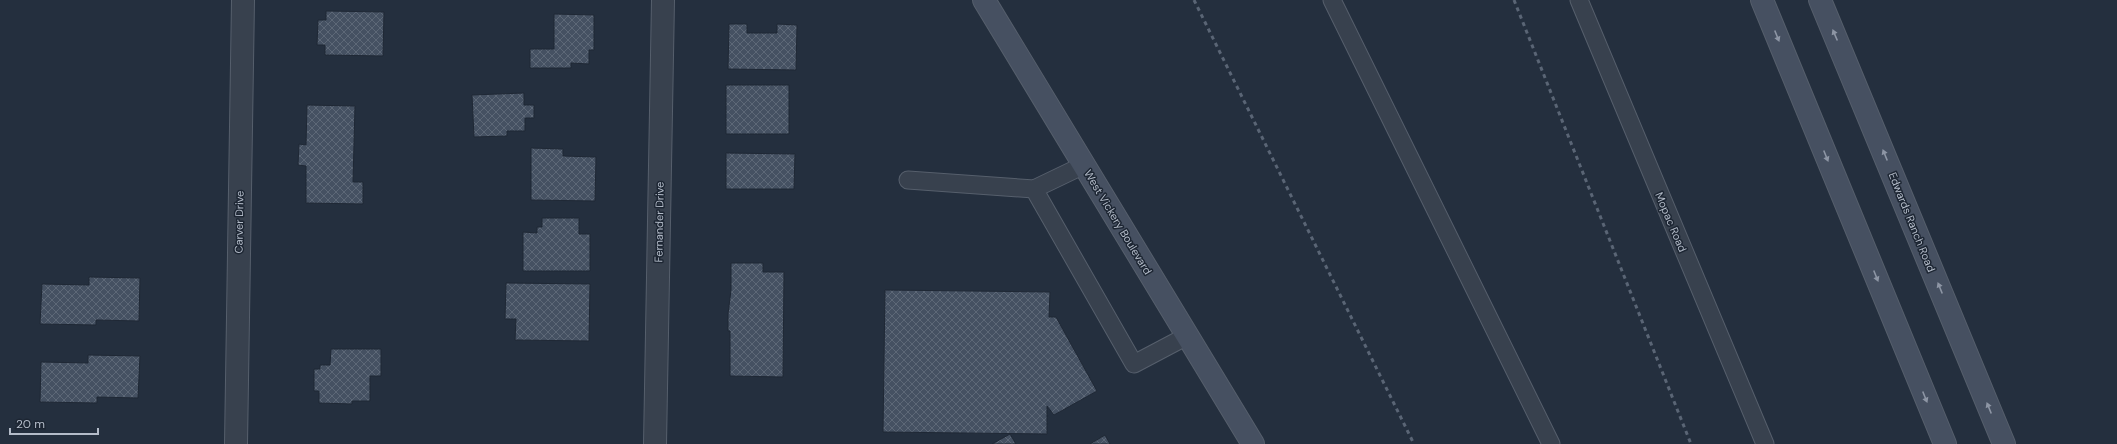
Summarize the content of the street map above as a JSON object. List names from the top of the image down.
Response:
{
  "streets": {
    "street": [
      "Carver Drive",
      "Fernander Drive",
      "West Vickery Boulevard",
      "Edwards Ranch Road"
    ],
    "lane": ["Mopac Road"]
  },
  "scale_bar": "20 m"
}
